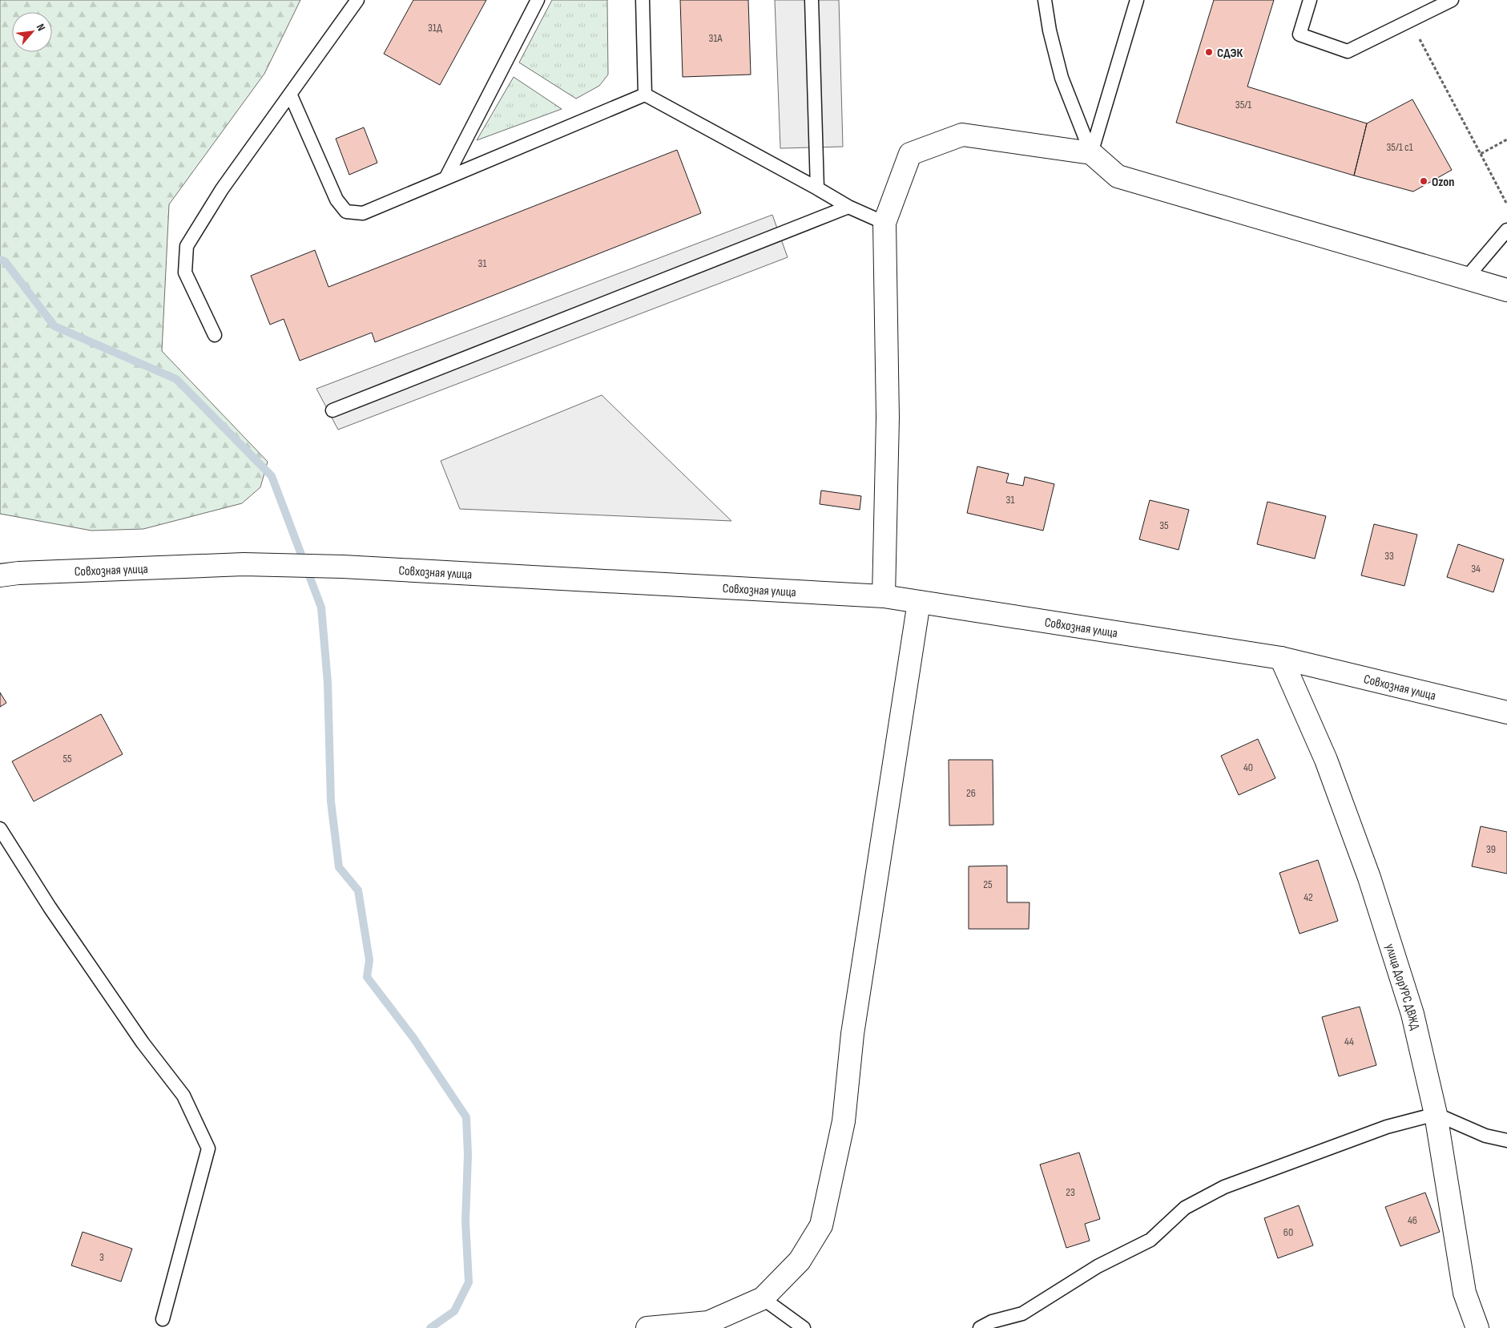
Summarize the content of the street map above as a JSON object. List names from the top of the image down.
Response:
{
  "streets": {
    "street": ["Совхозная улица", "улица ДорУРС ДВЖД"]
  },
  "crossings": [
    ["Совхозная улица", "улица ДорУРС ДВЖД"]
  ],
  "places": ["СДЭК", "Ozon"],
  "house_numbers": [
    "31Д",
    "31А",
    "35/1",
    "35/1 с1",
    "31",
    "31",
    "35",
    "33",
    "34",
    "55",
    "40",
    "26",
    "39",
    "25",
    "42",
    "44",
    "23",
    "46",
    "60",
    "3"
  ],
  "north": "top right"
}
